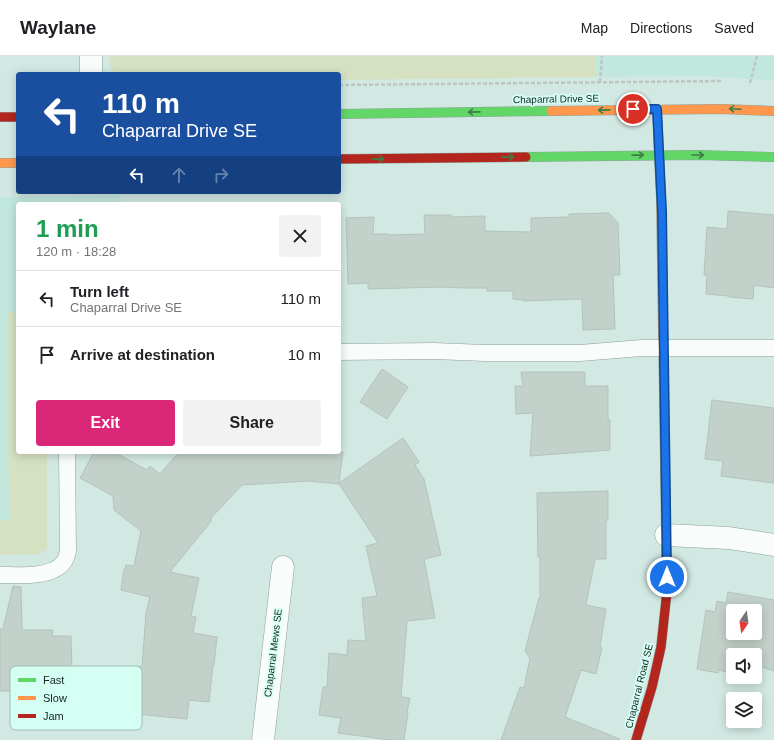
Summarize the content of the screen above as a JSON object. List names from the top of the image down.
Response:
{
  "streets": {
    "street": ["Chaparral Drive SE", "Chaparral Mews SE", "Chaparral Road SE"]
  },
  "crossings": [
    ["Chaparral Drive SE", "Chaparral Road SE"]
  ],
  "legend": ["Fast", "Slow", "Jam"],
  "north": "bottom",
  "page": {
    "header": "Waylane",
    "nav": ["Map", "Directions", "Saved"],
    "turn": ["110 m", "Chaparral Drive SE"],
    "heading": ["1 min", "120 m · 18:28"],
    "list": [
      {
        "name": "Turn left",
        "note": "Chaparral Drive SE",
        "value": "110 m"
      },
      {
        "name": "Arrive at destination",
        "value": "10 m"
      }
    ],
    "buttons": ["Exit", "Share"]
  }
}
